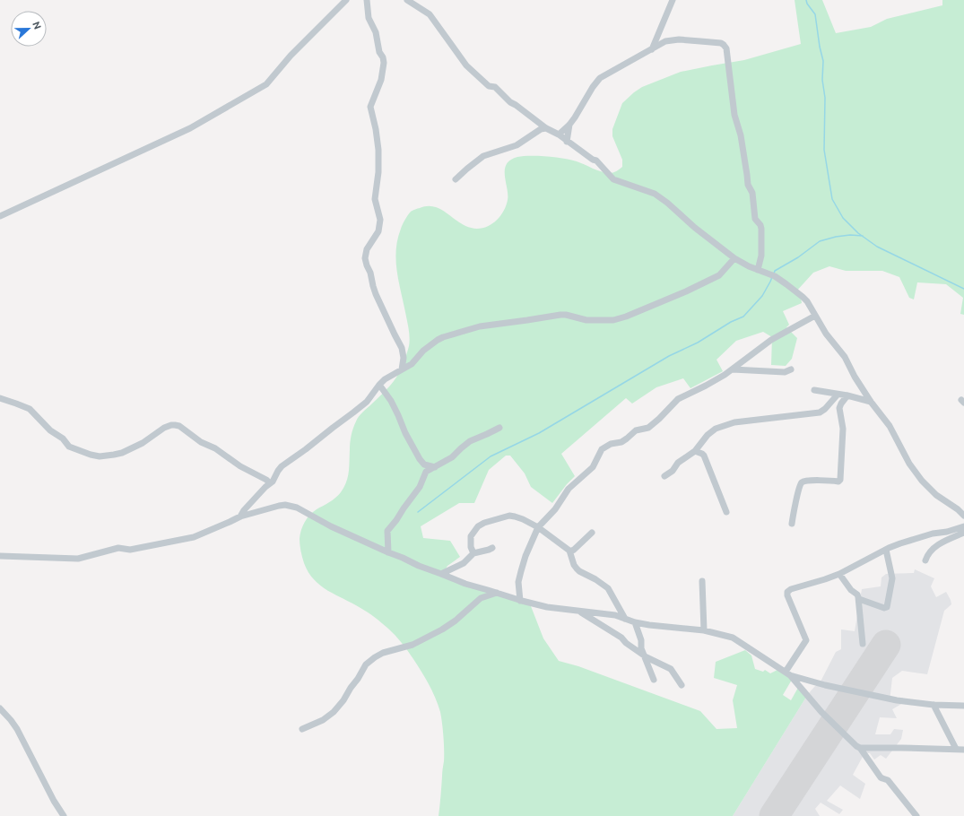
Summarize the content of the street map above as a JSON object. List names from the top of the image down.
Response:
{
  "north": "right"
}
